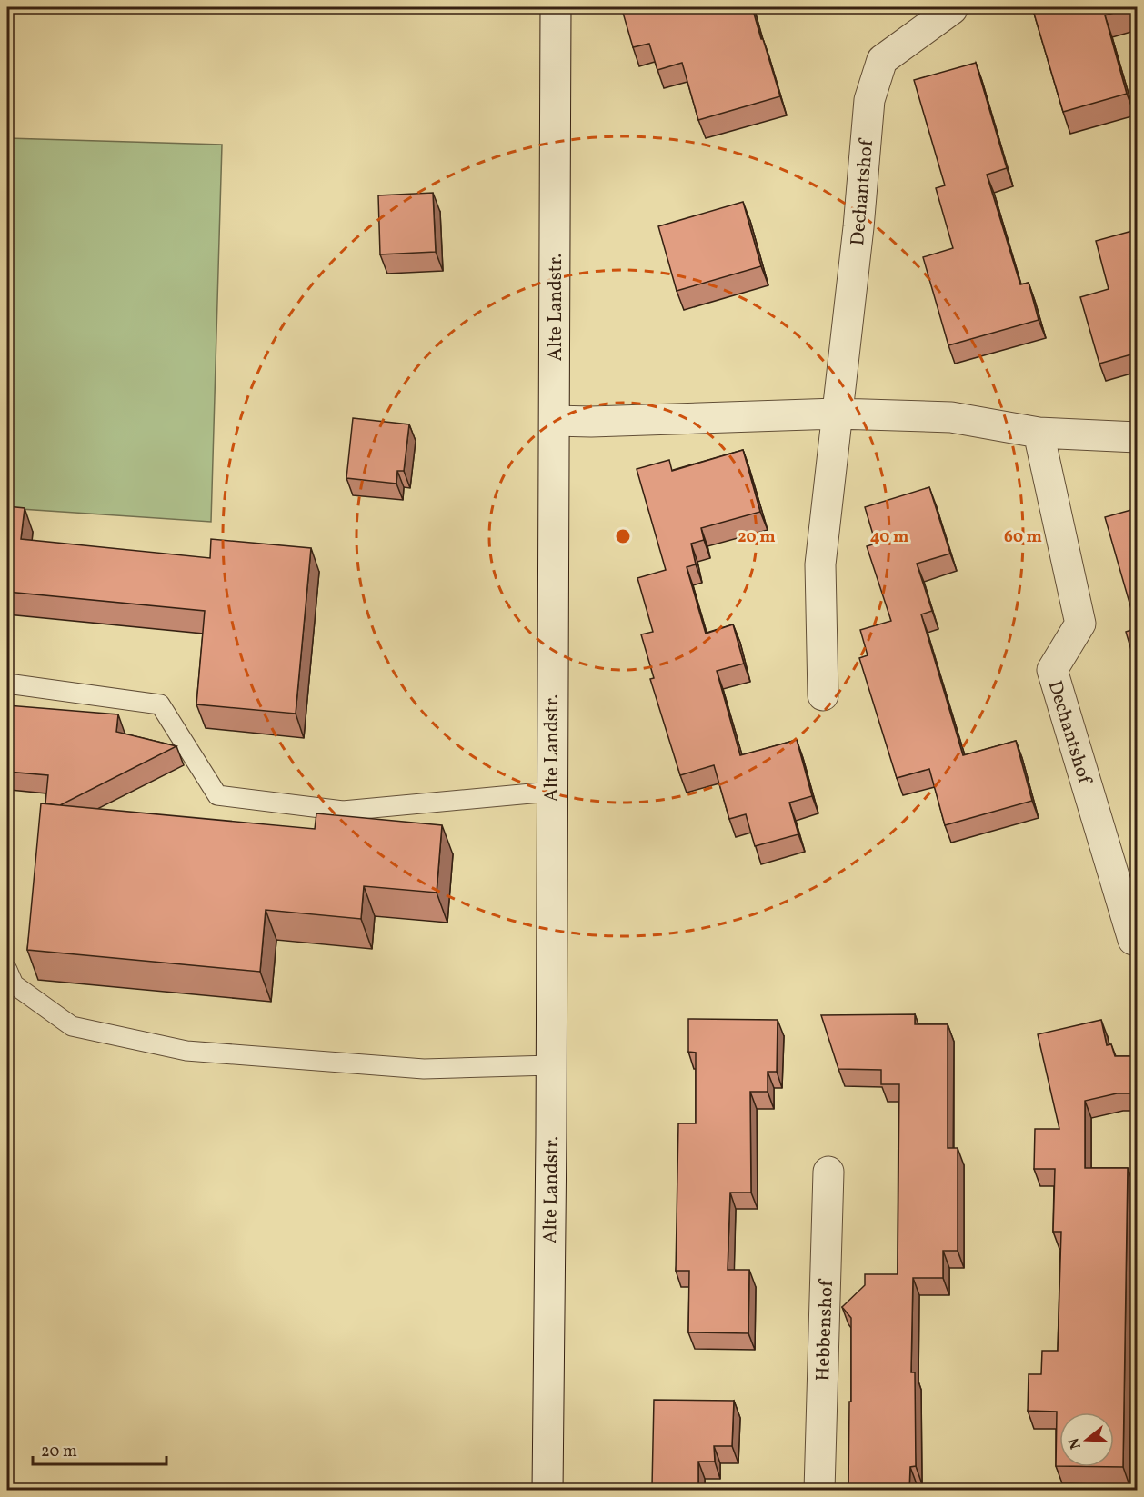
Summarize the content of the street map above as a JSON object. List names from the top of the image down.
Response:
{
  "streets": {
    "street": ["Dechantshof", "Alte Landstr.", "Hebbenshof"]
  },
  "scale_bar": "20 m",
  "north": "left",
  "rings": ["20 m", "40 m", "60 m"]
}
